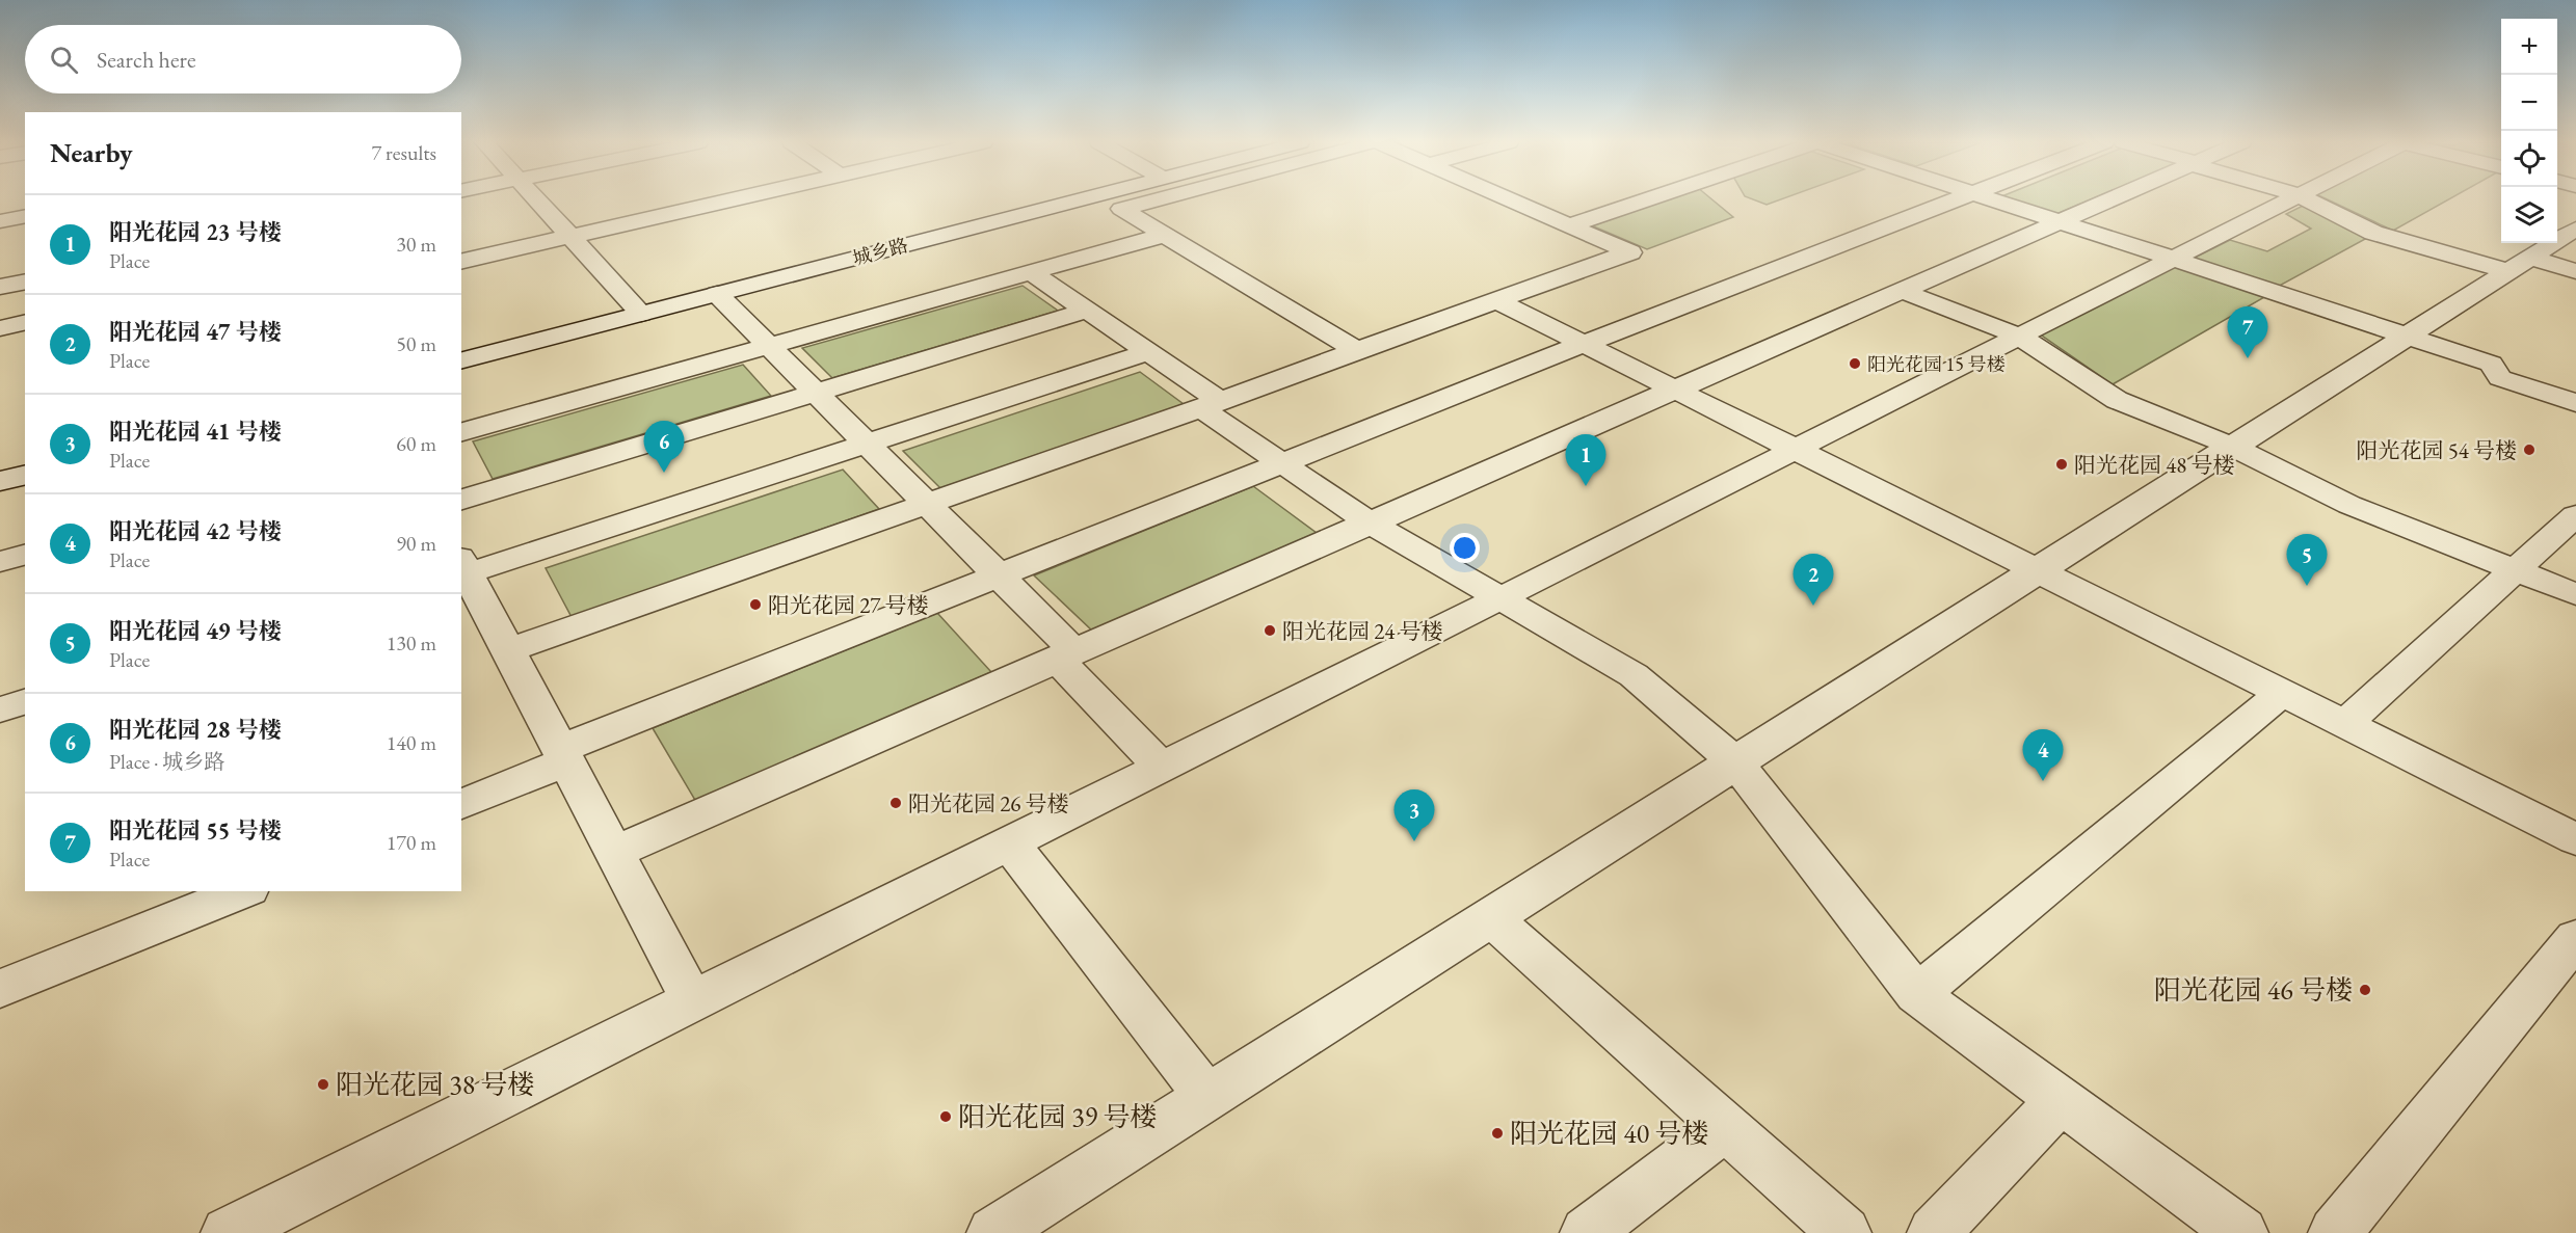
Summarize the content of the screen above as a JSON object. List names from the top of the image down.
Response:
{
  "streets": {
    "street": ["城乡路"]
  },
  "places": [
    "阳光花园 15 号楼",
    "阳光花园 54 号楼",
    "阳光花园 48 号楼",
    "阳光花园 27 号楼",
    "阳光花园 24 号楼",
    "阳光花园 26 号楼",
    "阳光花园 46 号楼",
    "阳光花园 38 号楼",
    "阳光花园 39 号楼",
    "阳光花园 40 号楼"
  ],
  "page": {
    "map_buttons": ["+", "−"],
    "search": "Search here",
    "heading": ["Nearby", "7 results"],
    "list": [
      {
        "mark": "1",
        "name": "阳光花园 23 号楼",
        "note": "Place",
        "value": "30 m"
      },
      {
        "mark": "2",
        "name": "阳光花园 47 号楼",
        "note": "Place",
        "value": "50 m"
      },
      {
        "mark": "3",
        "name": "阳光花园 41 号楼",
        "note": "Place",
        "value": "60 m"
      },
      {
        "mark": "4",
        "name": "阳光花园 42 号楼",
        "note": "Place",
        "value": "90 m"
      },
      {
        "mark": "5",
        "name": "阳光花园 49 号楼",
        "note": "Place",
        "value": "130 m"
      },
      {
        "mark": "6",
        "name": "阳光花园 28 号楼",
        "note": "Place · 城乡路",
        "value": "140 m"
      },
      {
        "mark": "7",
        "name": "阳光花园 55 号楼",
        "note": "Place",
        "value": "170 m"
      }
    ],
    "pins": [
      "7",
      "6",
      "1",
      "5",
      "2",
      "4",
      "3"
    ]
  }
}
